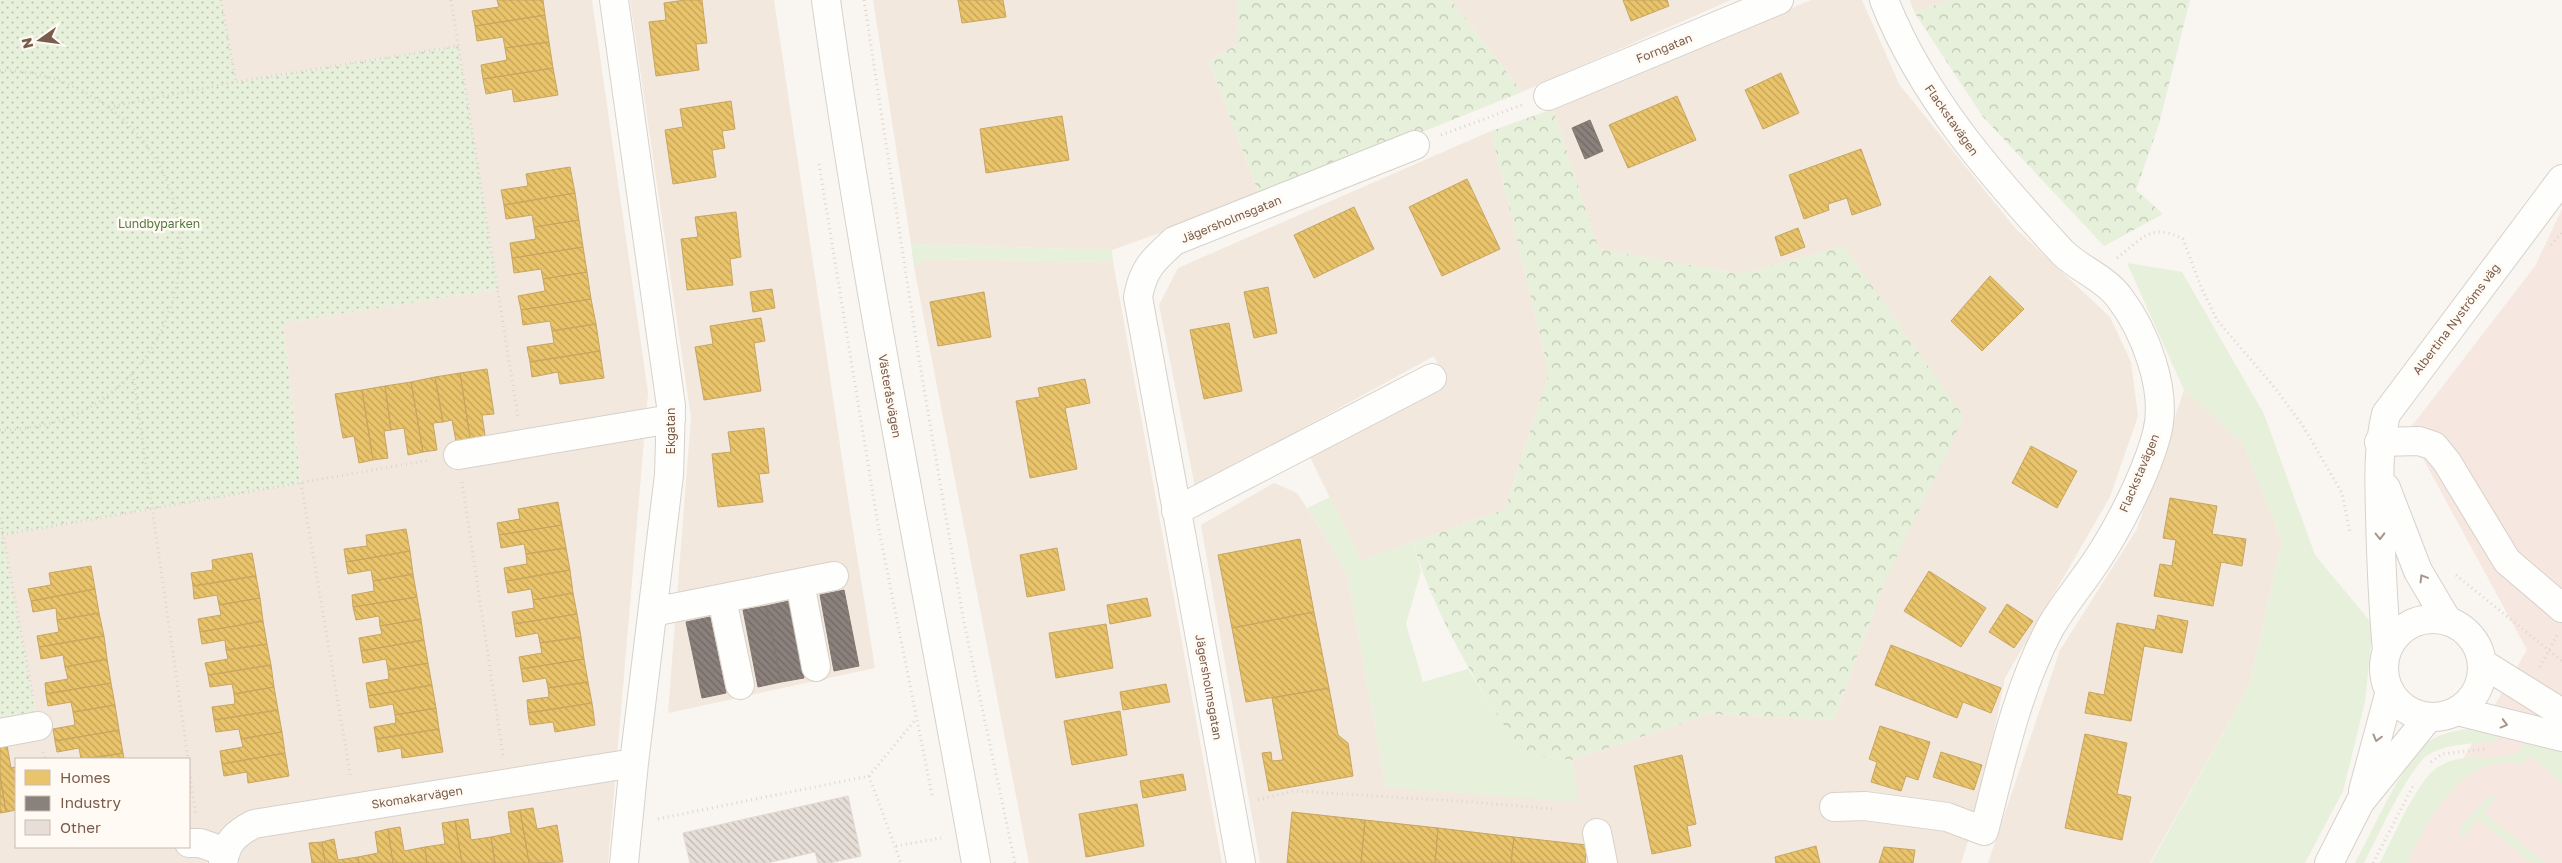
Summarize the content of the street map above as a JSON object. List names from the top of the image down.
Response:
{
  "streets": {
    "street": [
      "Forngatan",
      "Flackstavägen",
      "Jägersholmsgatan",
      "Albertina Nyströms väg",
      "Västeråsvägen",
      "Ekgatan",
      "Skomakarvägen"
    ]
  },
  "crossings": [
    ["Ekgatan", "Skomakarvägen"]
  ],
  "parks": ["Lundbyparken"],
  "legend": ["Homes", "Industry", "Other"],
  "north": "left"
}
